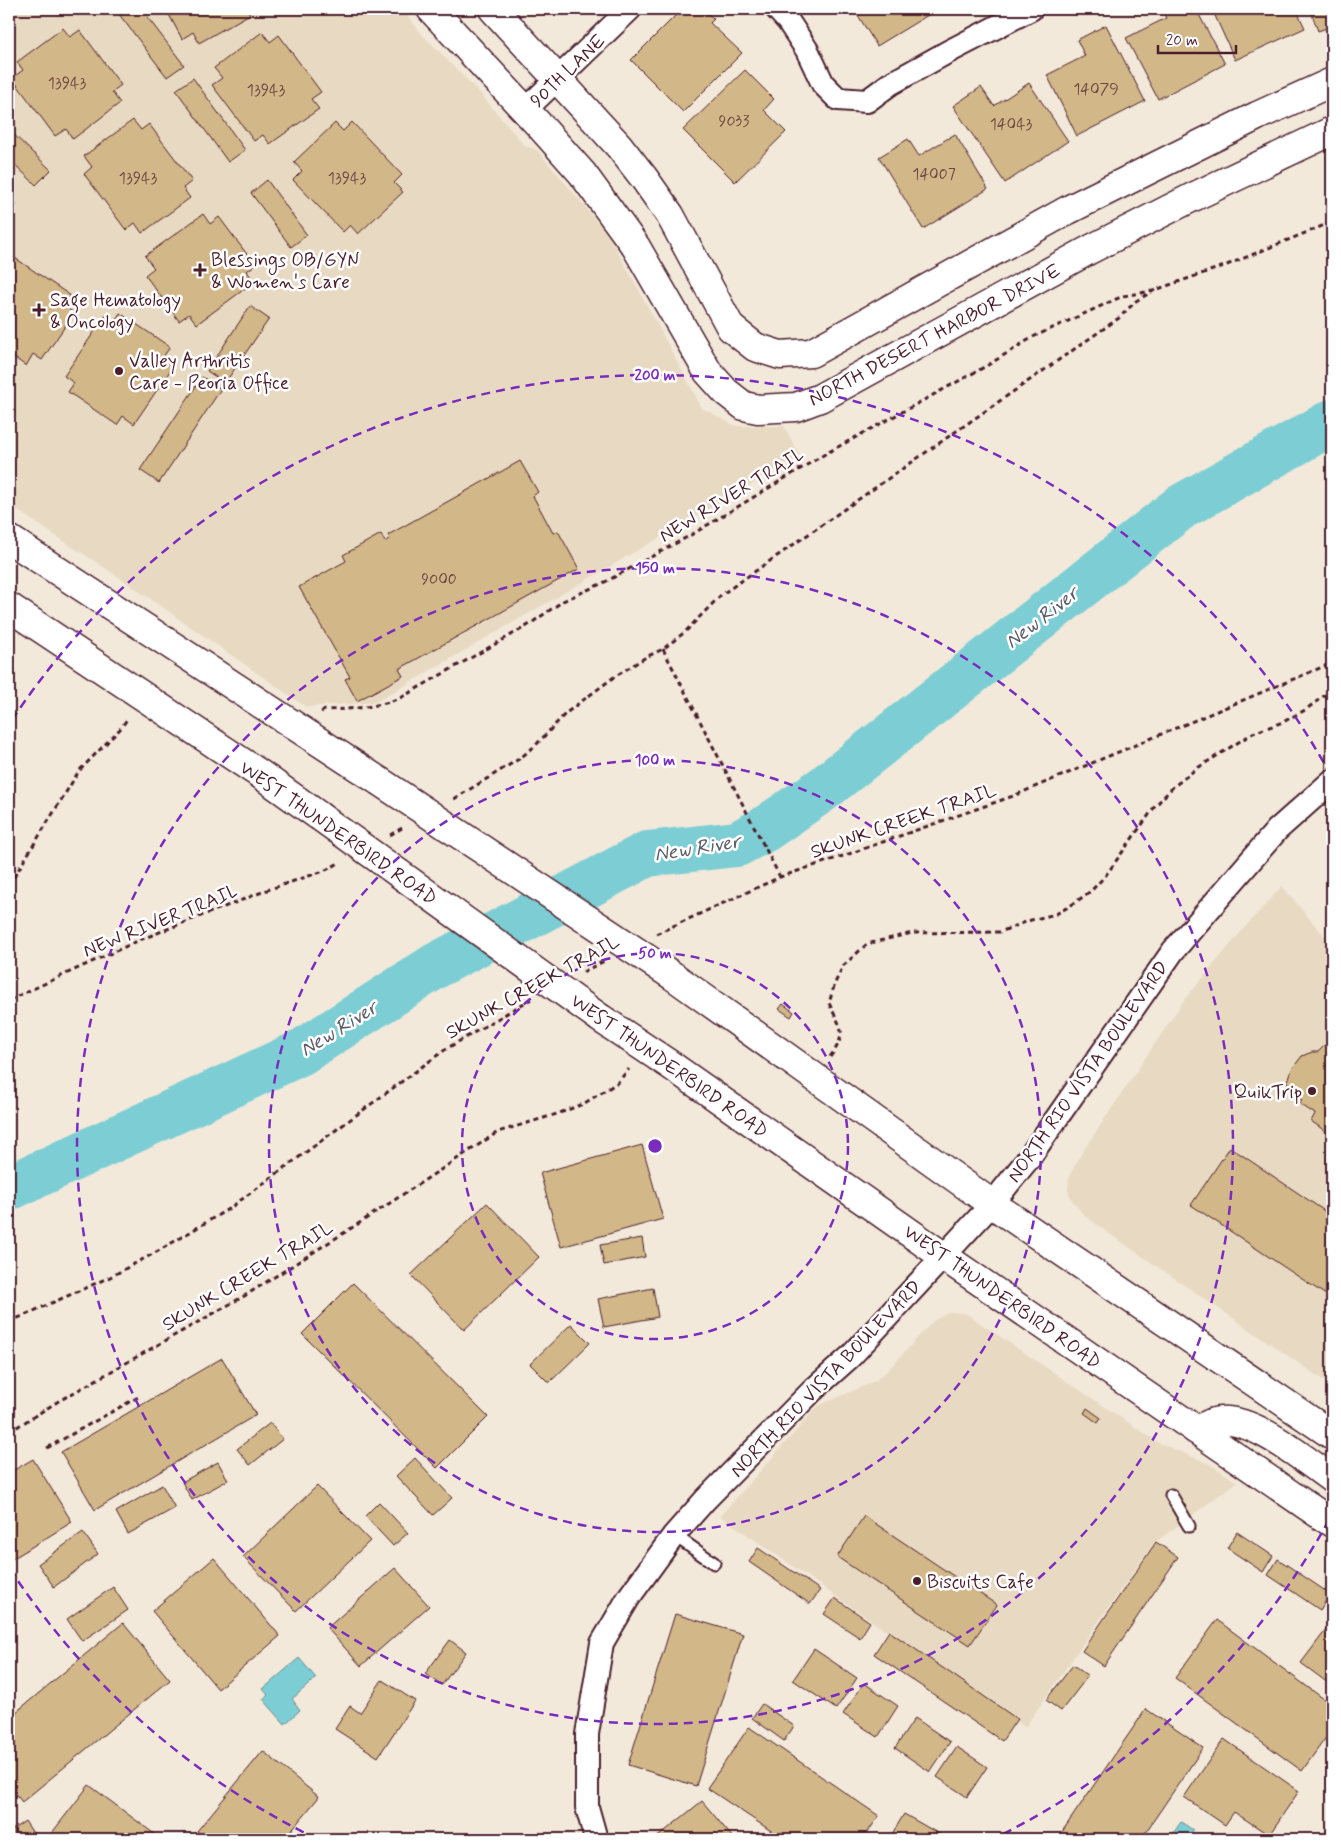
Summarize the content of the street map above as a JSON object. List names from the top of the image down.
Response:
{
  "streets": {
    "main road": ["NORTH DESERT HARBOR DRIVE", "WEST THUNDERBIRD ROAD"],
    "street": ["90TH LANE", "NORTH RIO VISTA BOULEVARD"],
    "path": ["NEW RIVER TRAIL", "SKUNK CREEK TRAIL"]
  },
  "crossings": [
    ["90TH LANE", "NORTH DESERT HARBOR DRIVE"],
    ["SKUNK CREEK TRAIL", "WEST THUNDERBIRD ROAD"],
    ["WEST THUNDERBIRD ROAD", "NORTH RIO VISTA BOULEVARD"]
  ],
  "water": ["New River"],
  "places": {
    "health": ["Blessings OB/GYN & Women's Care", "Sage Hematology & Oncology"],
    "other": ["Valley Arthritis Care - Peoria Office", "QuikTrip", "Biscuits Cafe"]
  },
  "house_numbers": [
    "13943",
    "14079",
    "13943",
    "9033",
    "14043",
    "14007",
    "13943",
    "13943",
    "9000"
  ],
  "scale_bar": "20 m",
  "rings": [
    "200 m",
    "150 m",
    "100 m",
    "50 m"
  ]
}
